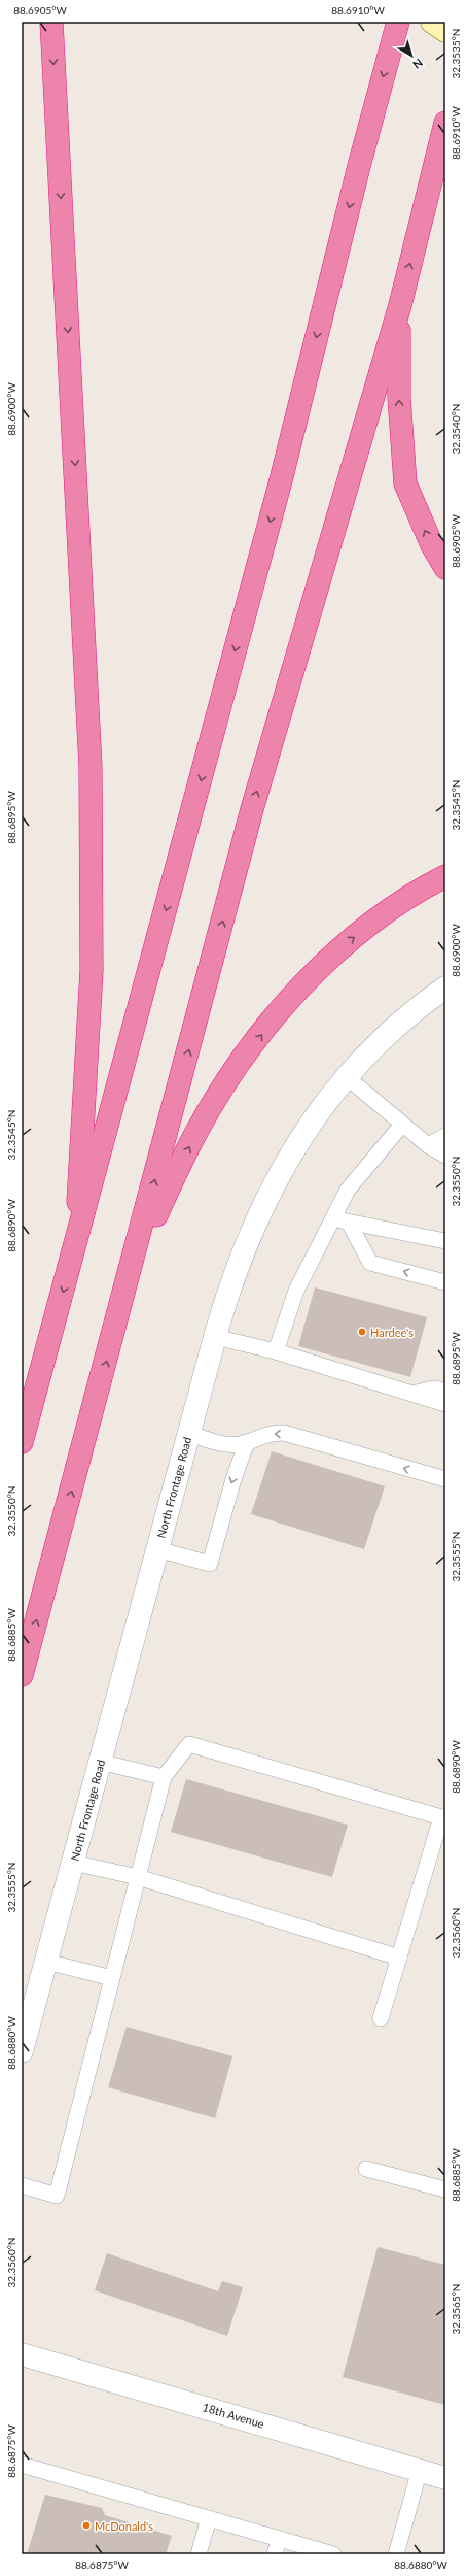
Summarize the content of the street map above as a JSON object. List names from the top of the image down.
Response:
{
  "streets": {
    "street": ["North Frontage Road", "18th Avenue"]
  },
  "places": ["Hardee's", "McDonald's"],
  "north": "bottom right",
  "coordinates": [
    "88.6905°W",
    "88.6910°W",
    "32.3535°N",
    "88.6900°W",
    "32.3540°N",
    "32.3545°N",
    "88.6895°W",
    "32.3550°N",
    "88.6890°W",
    "32.3555°N",
    "88.6885°W",
    "32.3560°N",
    "88.6880°W",
    "32.3565°N",
    "88.6875°W"
  ]
}
